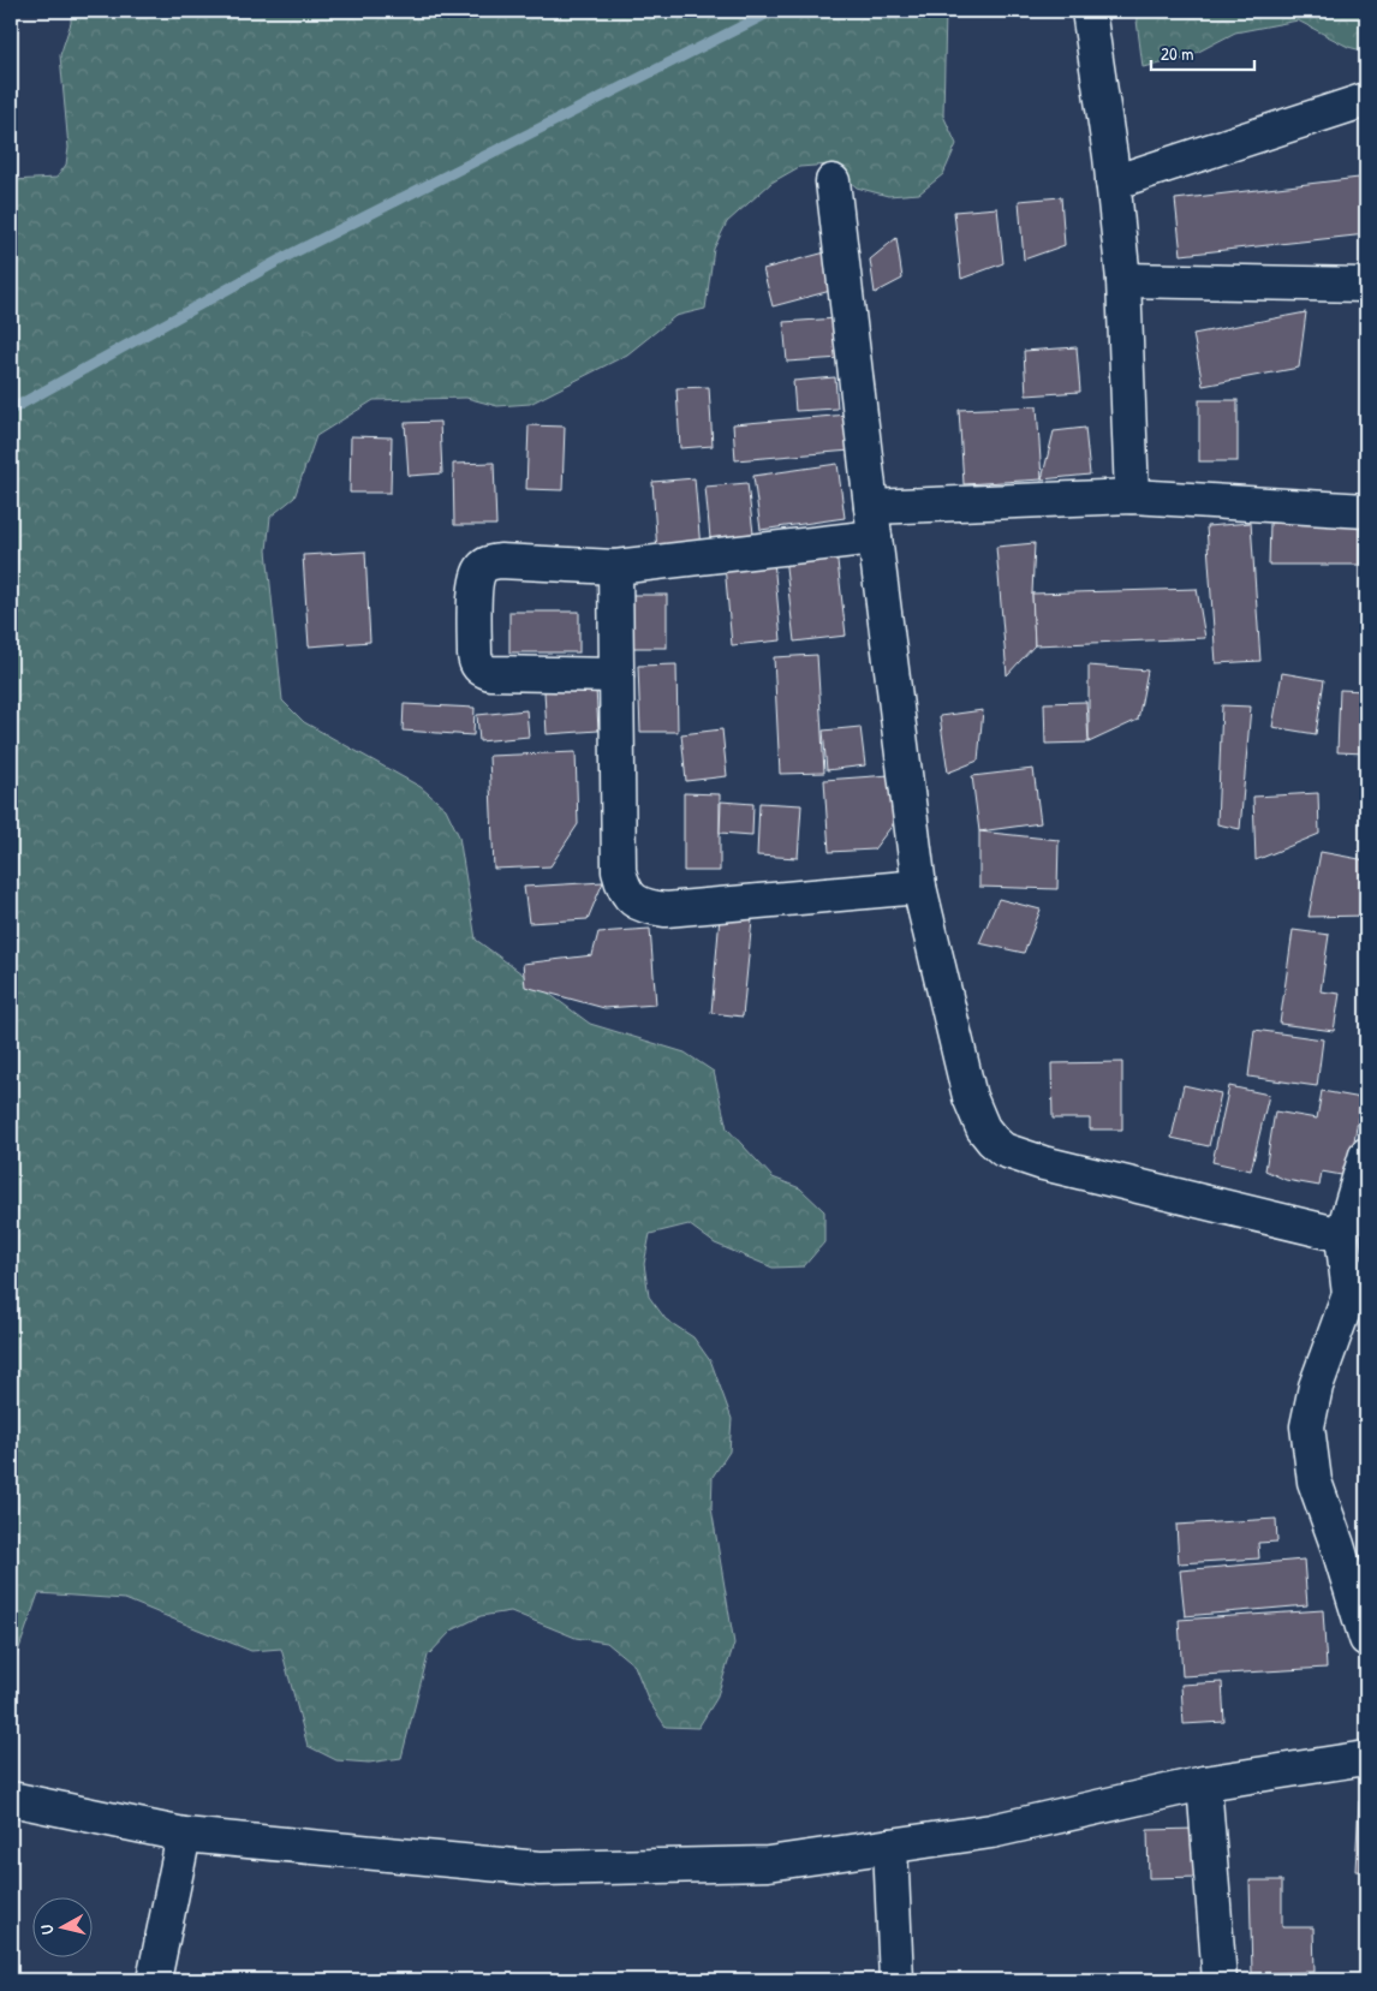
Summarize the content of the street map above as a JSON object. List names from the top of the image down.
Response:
{
  "scale_bar": "20 m",
  "north": "left"
}
